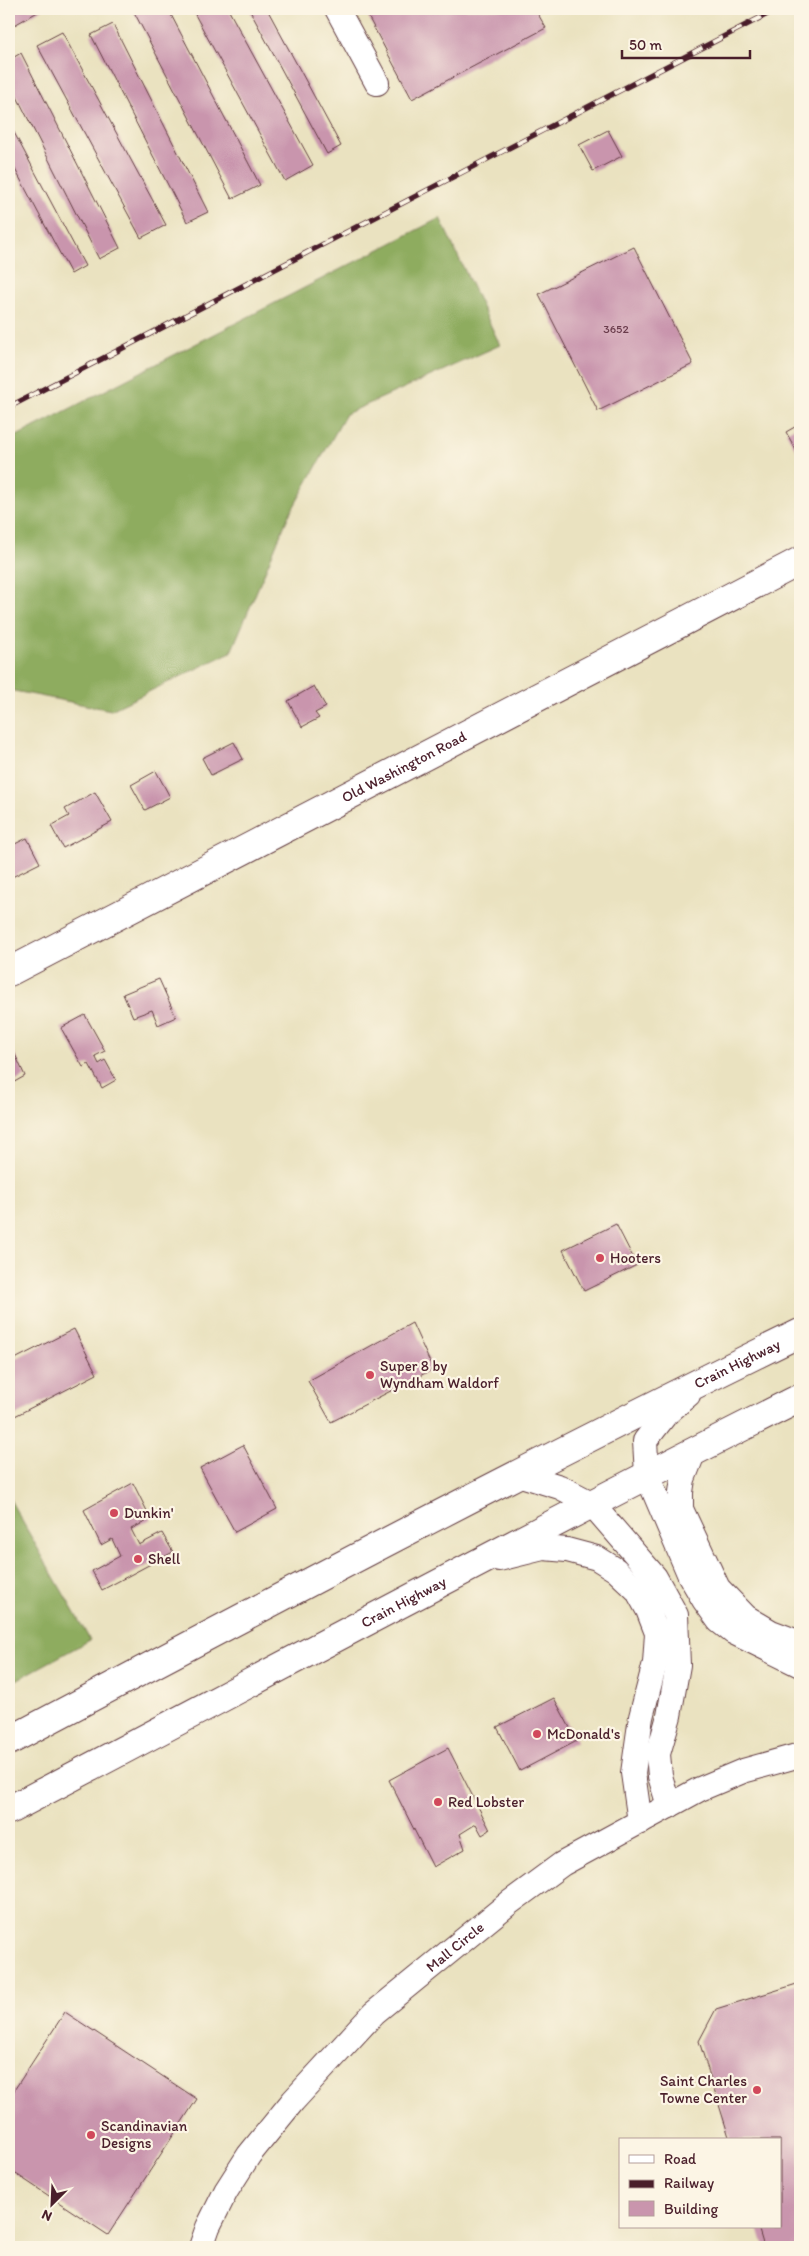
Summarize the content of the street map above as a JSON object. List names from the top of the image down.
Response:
{
  "streets": {
    "main road": ["Old Washington Road", "Crain Highway"],
    "street": ["Mall Circle"]
  },
  "places": [
    "Hooters",
    "Super 8 by Wyndham Waldorf",
    "Dunkin'",
    "Shell",
    "McDonald's",
    "Red Lobster",
    "Saint Charles Towne Center",
    "Scandinavian Designs"
  ],
  "house_numbers": ["3652"],
  "legend": ["Road", "Railway", "Building"],
  "scale_bar": "50 m",
  "north": "bottom left"
}
